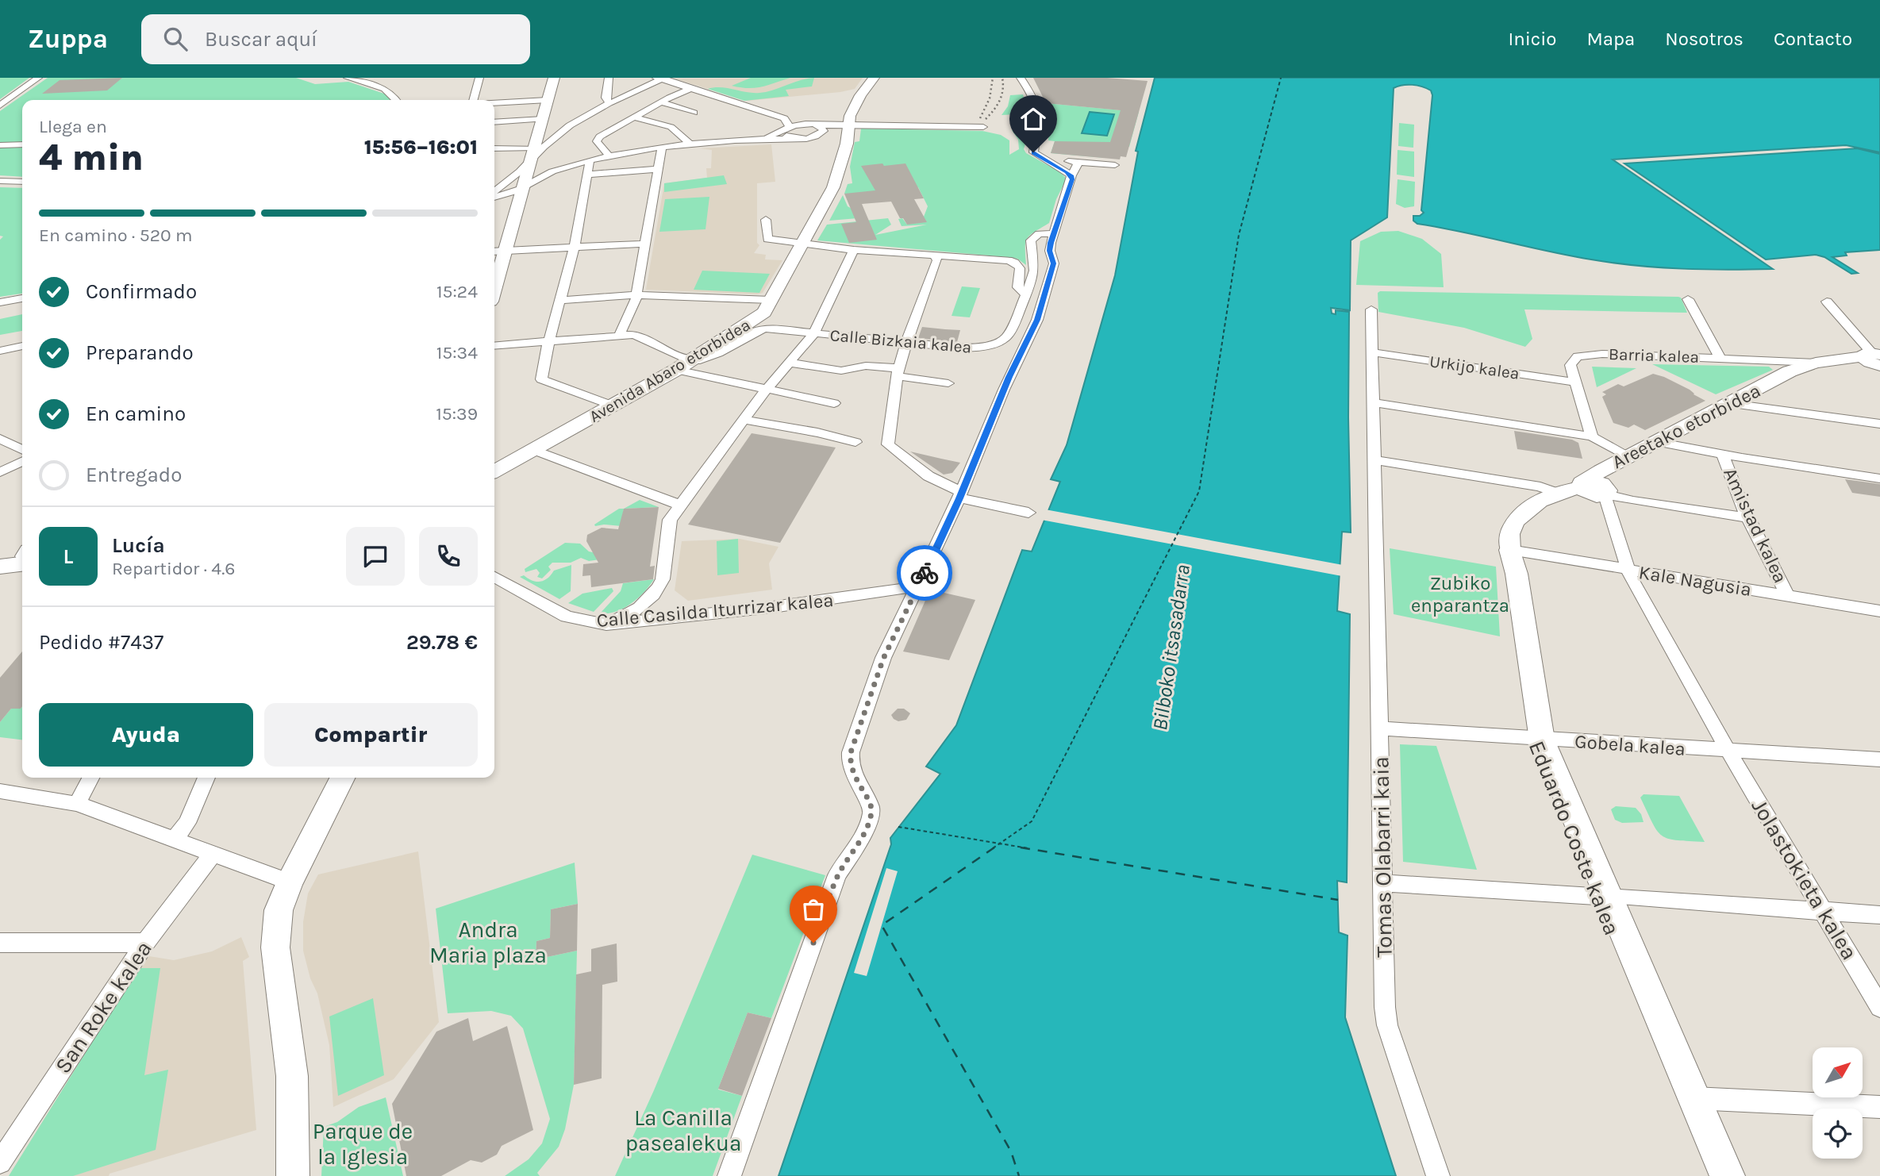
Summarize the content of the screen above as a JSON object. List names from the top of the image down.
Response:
{
  "streets": {
    "main road": ["Eduardo Coste kalea"],
    "street": [
      "Calle Bizkaia kalea",
      "Barria kalea",
      "Urkijo kalea",
      "Avenida Abaro etorbidea",
      "Areetako etorbidea",
      "Amistad kalea",
      "Kale Nagusia",
      "Calle Casilda Iturrizar kalea",
      "Gobela kalea",
      "Tomas Olabarri kaia",
      "Jolastokieta kalea",
      "San Roke kalea"
    ]
  },
  "crossings": [
    ["Calle Bizkaia kalea", "Avenida Abaro etorbidea"],
    ["Barria kalea", "Urkijo kalea"],
    ["Barria kalea", "Areetako etorbidea"],
    ["Areetako etorbidea", "Kale Nagusia"],
    ["Areetako etorbidea", "Eduardo Coste kalea"],
    ["Amistad kalea", "Kale Nagusia"],
    ["Kale Nagusia", "Eduardo Coste kalea"],
    ["Gobela kalea", "Eduardo Coste kalea"],
    ["Gobela kalea", "Tomas Olabarri kaia"],
    ["Gobela kalea", "Jolastokieta kalea"]
  ],
  "water": ["Bilboko itsasadarra"],
  "parks": [
    "Zubiko enparantza",
    "Andra Maria plaza",
    "La Canilla pasealekua",
    "Parque de la Iglesia"
  ],
  "north": "top right",
  "page": {
    "header": "Zuppa",
    "search": "Buscar aquí",
    "nav": [
      "Inicio",
      "Mapa",
      "Nosotros",
      "Contacto"
    ],
    "heading": ["4 min", "Llega en", "15:56–16:01"],
    "panel": [
      "Lucía",
      "Repartidor · 4.6",
      "Pedido #7437",
      "29.78 €"
    ],
    "bar": "En camino · 520 m",
    "list": [
      ["Confirmado", "15:24"],
      ["Preparando", "15:34"],
      ["En camino", "15:39"],
      "Entregado"
    ],
    "round": "L",
    "buttons": ["Ayuda", "Compartir"]
  }
}
